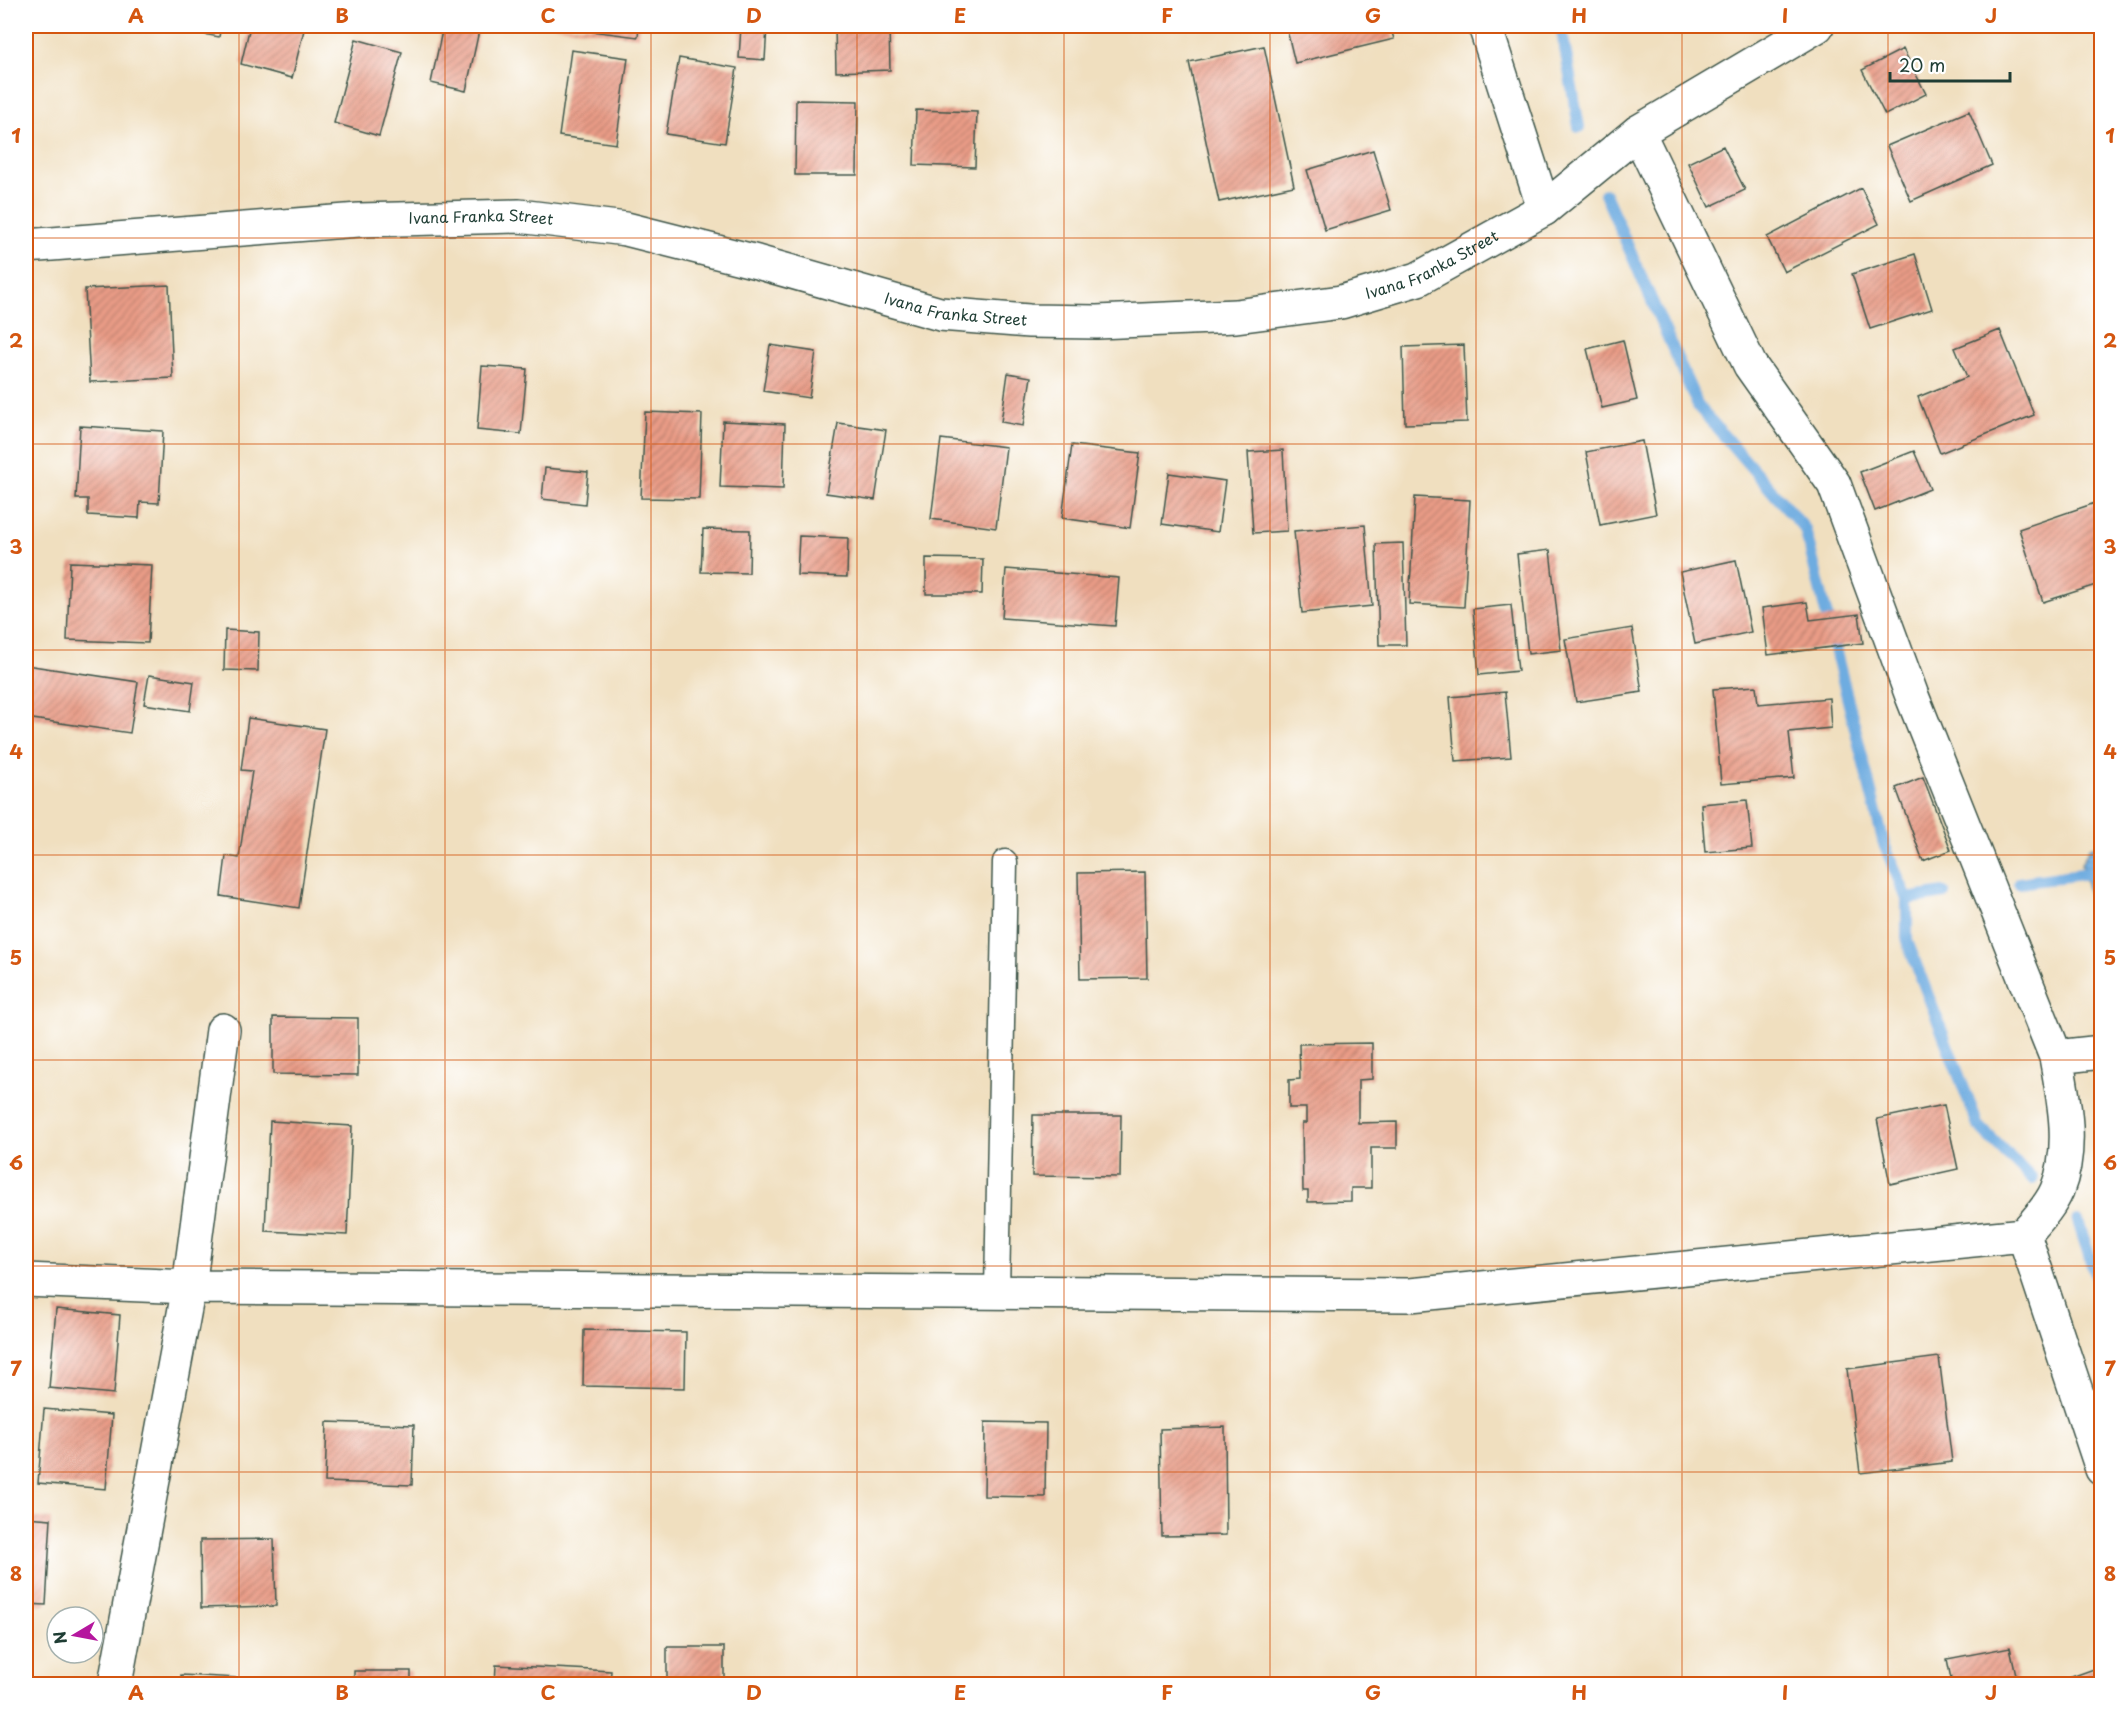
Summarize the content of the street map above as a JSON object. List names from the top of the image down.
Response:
{
  "streets": {
    "street": ["Ivana Franka Street"]
  },
  "scale_bar": "20 m",
  "north": "left",
  "grid": {
    "columns": [
      "A",
      "B",
      "C",
      "D",
      "E",
      "F",
      "G",
      "H",
      "I",
      "J"
    ],
    "rows": [
      "1",
      "2",
      "3",
      "4",
      "5",
      "6",
      "7",
      "8"
    ]
  }
}
